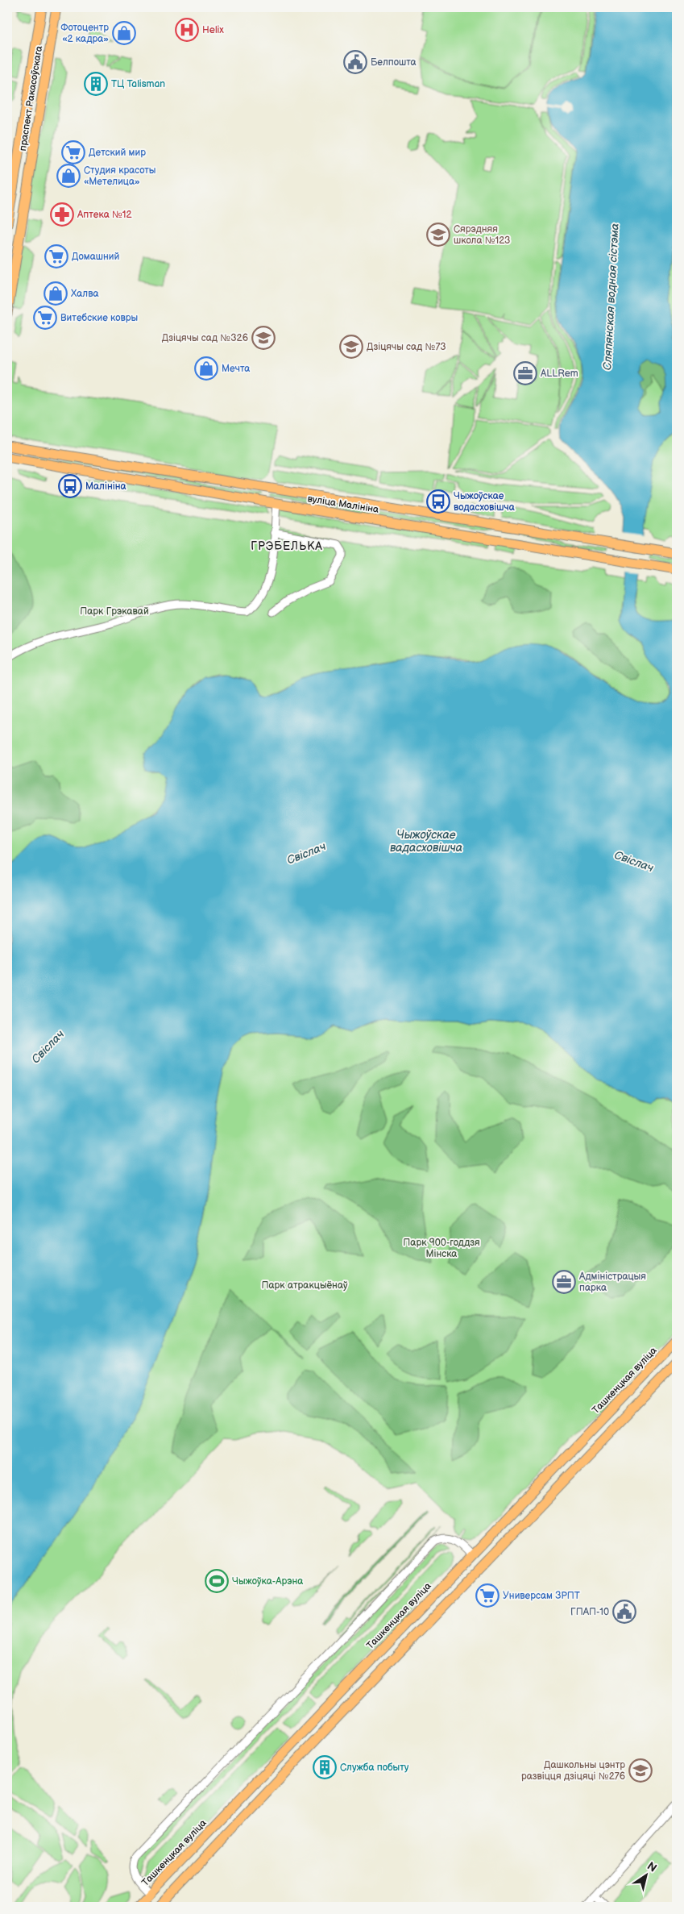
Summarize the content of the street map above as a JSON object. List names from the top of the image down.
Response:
{
  "streets": {
    "main road": ["праспект Ракасоўскага", "вуліца Малініна", "Ташкенцкая вуліца"]
  },
  "districts": ["ГРЭБЕЛЬКА"],
  "water": ["Сляпянская водная сістэма", "Чыжоўскае вадасховішча", "Свіслач"],
  "parks": ["Парк Грэкавай", "Парк 900-годдзя Мінска", "Парк атракцыёнаў"],
  "places": {
    "hospital": ["Helix"],
    "shop": [
      "Фотоцентр «2 кадра»",
      "Студия красоты «Метелица»",
      "Халва",
      "Мечта"
    ],
    "public building": ["Белпошта", "ГПАП-10"],
    "building": ["ТЦ Talisman", "Служба побыту"],
    "supermarket": [
      "Детский мир",
      "Домашний",
      "Витебские ковры",
      "Универсам ЗРПТ"
    ],
    "pharmacy": ["Аптека №12"],
    "school or university": [
      "Сярэдняя школа №123",
      "Дзіцячы сад №326",
      "Дзіцячы сад №73",
      "Дашкольны цэнтр развіцця дзіцяці №276"
    ],
    "office": ["ALLRem", "Адміністрацыя парка"],
    "bus stop": ["Малініна", "Чыжоўскае водасховішча"],
    "sports": ["Чыжоўка-Арэна"]
  },
  "north": "top right"
}
